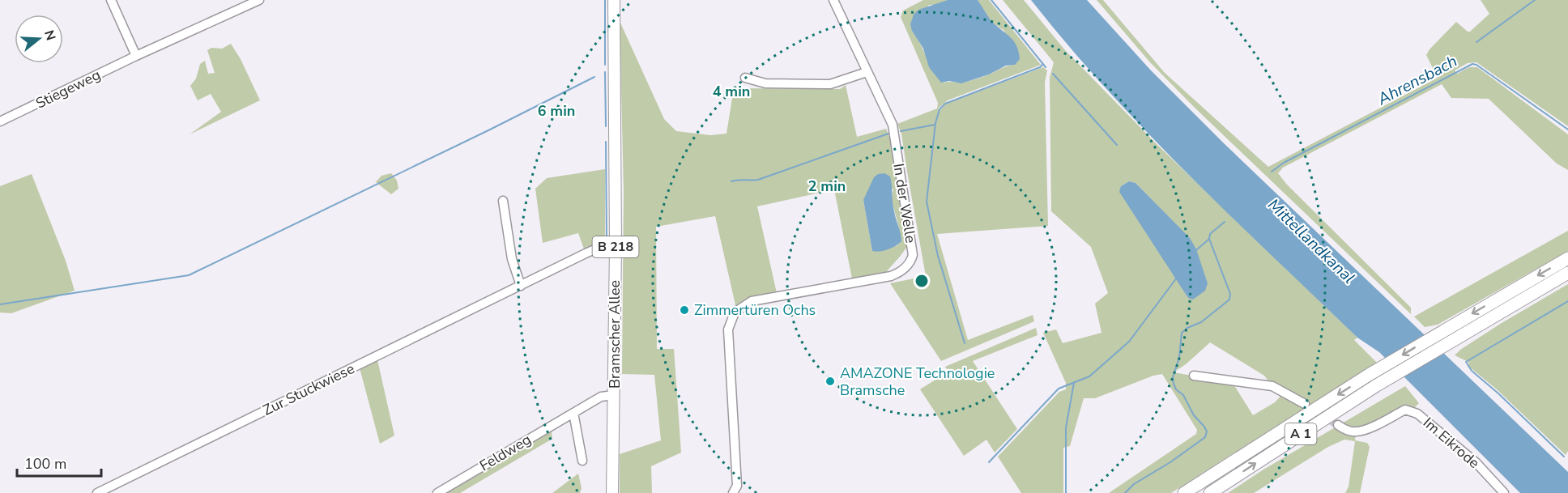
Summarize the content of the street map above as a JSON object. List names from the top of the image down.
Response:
{
  "streets": {
    "highway": ["A 1"],
    "main road": ["B 218", "Bramscher Allee"],
    "street": [
      "Stiegeweg",
      "In der Welle",
      "Zur Stuckwiese",
      "Im Eikrode",
      "Feldweg"
    ]
  },
  "crossings": [
    ["Bramscher Allee", "Zur Stuckwiese"],
    ["Bramscher Allee", "Feldweg"]
  ],
  "water": ["Ahrensbach", "Mittellandkanal"],
  "places": ["Zimmertüren Ochs", "AMAZONE Technologie Bramsche"],
  "scale_bar": "100 m",
  "north": "right",
  "rings": ["4 min", "6 min", "2 min"]
}
